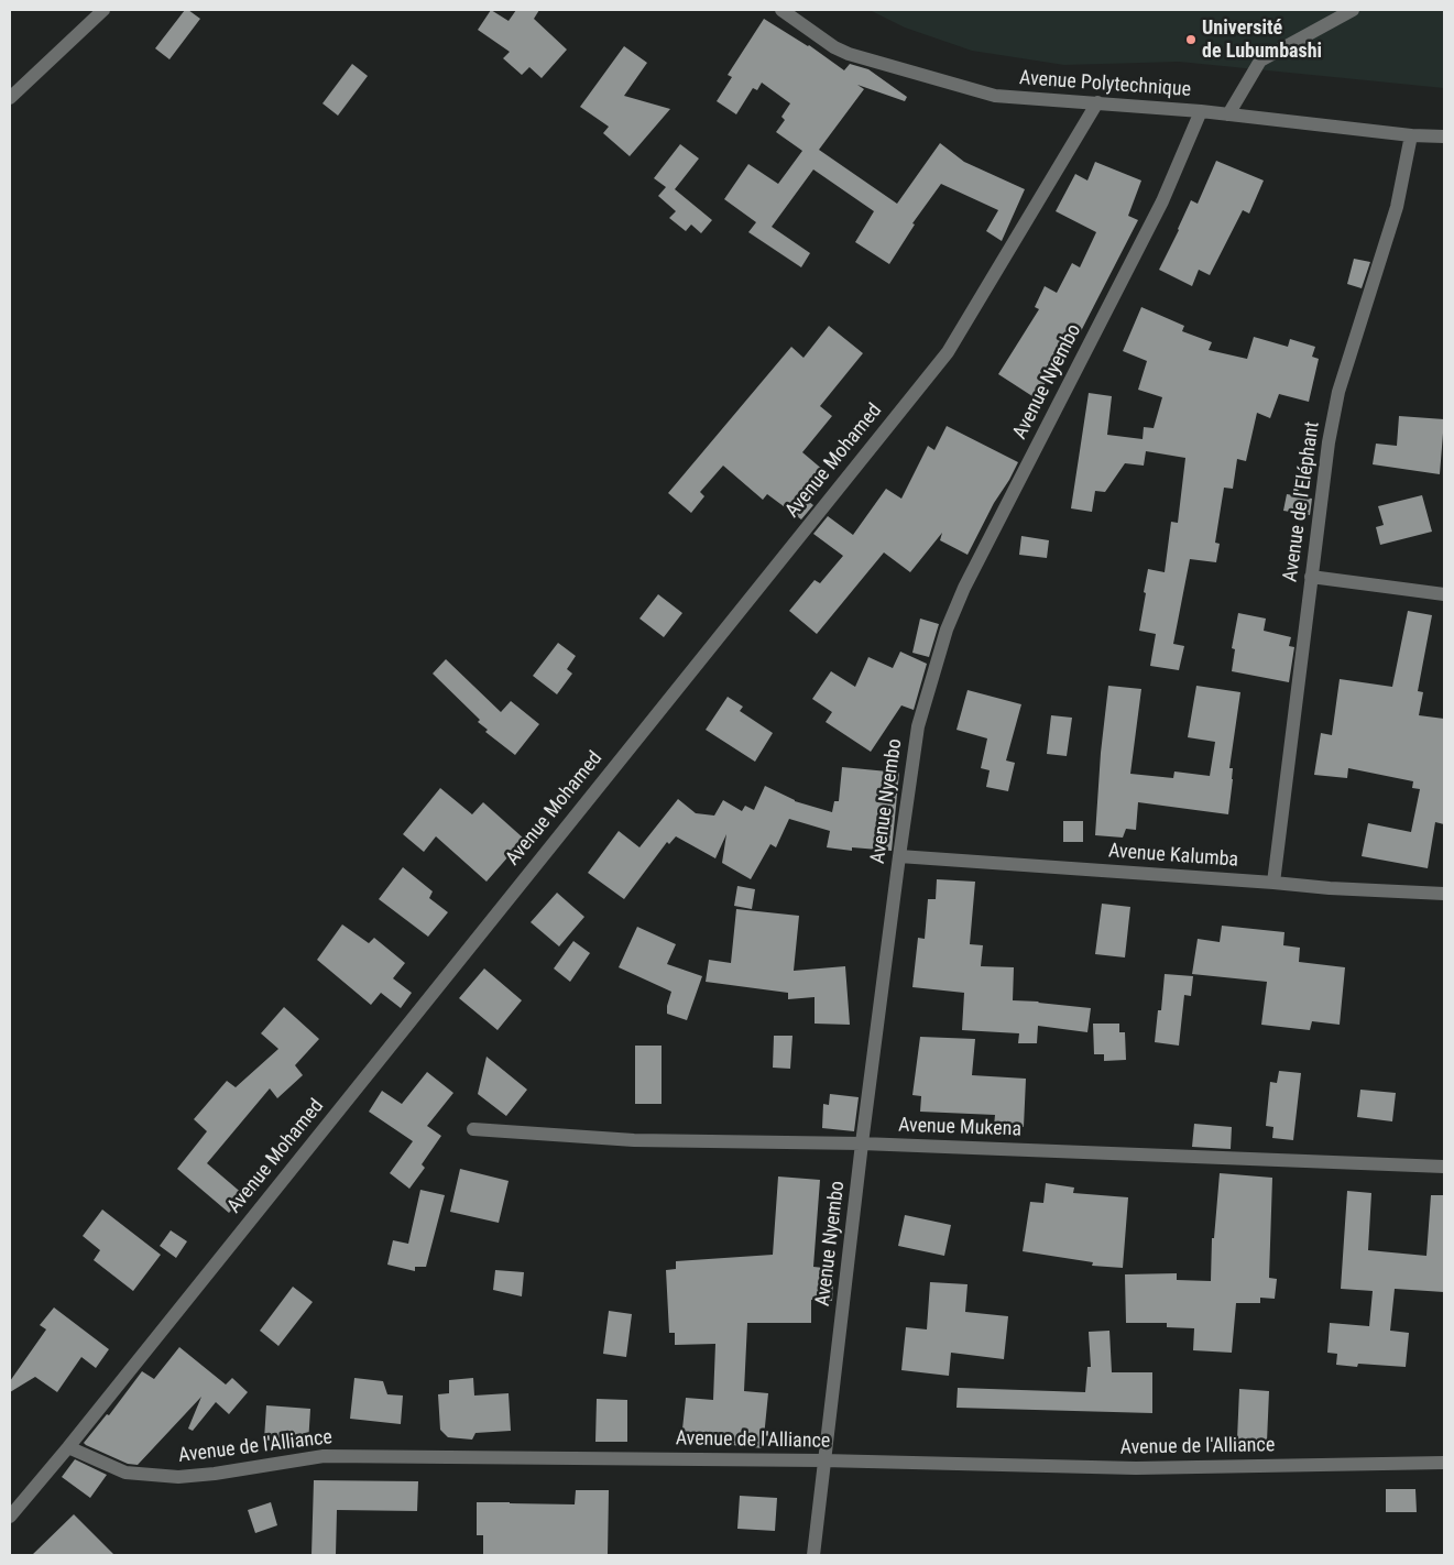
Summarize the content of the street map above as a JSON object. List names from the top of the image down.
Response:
{
  "streets": {
    "street": [
      "Avenue Polytechnique",
      "Avenue Nyembo",
      "Avenue Mohamed",
      "Avenue de l'Eléphant",
      "Avenue Kalumba",
      "Avenue Mukena",
      "Avenue de l'Alliance"
    ]
  },
  "crossings": [
    ["Avenue Polytechnique", "Avenue Nyembo"],
    ["Avenue Polytechnique", "Avenue Mohamed"],
    ["Avenue Polytechnique", "Avenue de l'Eléphant"],
    ["Avenue Nyembo", "Avenue Kalumba"],
    ["Avenue Nyembo", "Avenue Mukena"],
    ["Avenue Nyembo", "Avenue de l'Alliance"],
    ["Avenue Mohamed", "Avenue de l'Alliance"],
    ["Avenue de l'Eléphant", "Avenue Kalumba"]
  ],
  "places": ["Université de Lubumbashi"]
}
